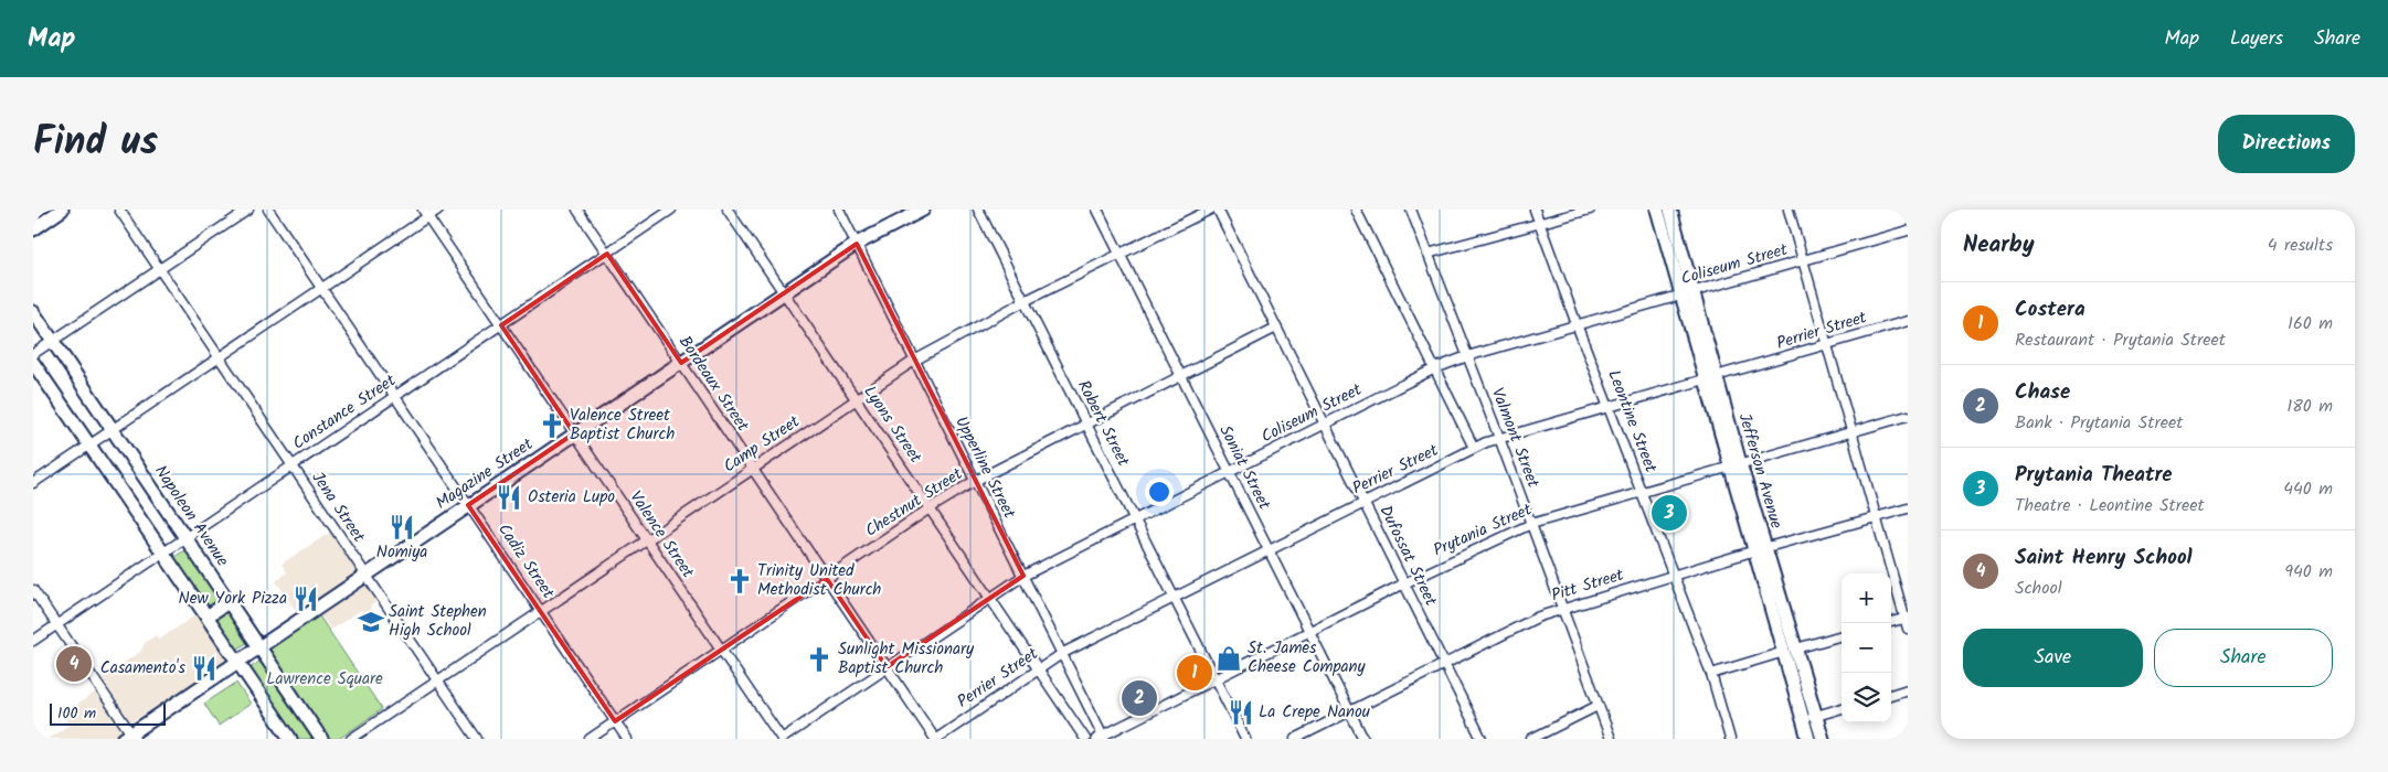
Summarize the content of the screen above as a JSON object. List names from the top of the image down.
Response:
{
  "streets": {
    "street": [
      "Coliseum Street",
      "Perrier Street",
      "Bordeaux Street",
      "Constance Street",
      "Leontine Street",
      "Robert Street",
      "Lyons Street",
      "Valmont Street",
      "Camp Street",
      "Upperline Street",
      "Soniat Street",
      "Jefferson Avenue",
      "Magazine Street",
      "Chestnut Street",
      "Jena Street",
      "Napoleon Avenue",
      "Prytania Street",
      "Valence Street",
      "Dufossat Street",
      "Cadiz Street",
      "Pitt Street"
    ]
  },
  "crossings": [
    ["Coliseum Street", "Bordeaux Street"],
    ["Coliseum Street", "Leontine Street"],
    ["Coliseum Street", "Robert Street"],
    ["Coliseum Street", "Lyons Street"],
    ["Coliseum Street", "Valmont Street"],
    ["Coliseum Street", "Upperline Street"],
    ["Coliseum Street", "Soniat Street"],
    ["Coliseum Street", "Jefferson Avenue"],
    ["Coliseum Street", "Valence Street"],
    ["Coliseum Street", "Dufossat Street"],
    ["Perrier Street", "Bordeaux Street"],
    ["Perrier Street", "Leontine Street"],
    ["Perrier Street", "Robert Street"],
    ["Perrier Street", "Lyons Street"],
    ["Perrier Street", "Valmont Street"],
    ["Perrier Street", "Upperline Street"],
    ["Perrier Street", "Soniat Street"],
    ["Perrier Street", "Jefferson Avenue"],
    ["Perrier Street", "Dufossat Street"],
    ["Bordeaux Street", "Constance Street"],
    ["Bordeaux Street", "Camp Street"],
    ["Bordeaux Street", "Magazine Street"],
    ["Bordeaux Street", "Chestnut Street"],
    ["Constance Street", "Jena Street"],
    ["Constance Street", "Napoleon Avenue"],
    ["Constance Street", "Valence Street"],
    ["Constance Street", "Cadiz Street"],
    ["Leontine Street", "Prytania Street"],
    ["Leontine Street", "Pitt Street"],
    ["Robert Street", "Camp Street"],
    ["Robert Street", "Chestnut Street"],
    ["Robert Street", "Prytania Street"],
    ["Lyons Street", "Camp Street"],
    ["Lyons Street", "Magazine Street"],
    ["Lyons Street", "Chestnut Street"],
    ["Valmont Street", "Prytania Street"],
    ["Valmont Street", "Pitt Street"],
    ["Camp Street", "Upperline Street"],
    ["Camp Street", "Soniat Street"],
    ["Camp Street", "Jena Street"],
    ["Camp Street", "Valence Street"],
    ["Camp Street", "Cadiz Street"],
    ["Upperline Street", "Magazine Street"],
    ["Upperline Street", "Chestnut Street"],
    ["Upperline Street", "Prytania Street"],
    ["Soniat Street", "Chestnut Street"],
    ["Soniat Street", "Prytania Street"],
    ["Soniat Street", "Pitt Street"],
    ["Jefferson Avenue", "Prytania Street"],
    ["Jefferson Avenue", "Pitt Street"],
    ["Magazine Street", "Jena Street"],
    ["Magazine Street", "Napoleon Avenue"],
    ["Magazine Street", "Valence Street"],
    ["Magazine Street", "Cadiz Street"],
    ["Chestnut Street", "Valence Street"],
    ["Chestnut Street", "Dufossat Street"],
    ["Chestnut Street", "Cadiz Street"],
    ["Prytania Street", "Dufossat Street"],
    ["Dufossat Street", "Pitt Street"]
  ],
  "parks": ["Lawrence Square"],
  "places": {
    "church": ["Valence Street Baptist Church", "Trinity United Methodist Church", "Sunlight Missionary Baptist Church"],
    "restaurant": [
      "Osteria Lupo",
      "Nomiya",
      "New York Pizza",
      "Casamento's",
      "La Crepe Nanou"
    ],
    "school or university": ["Saint Stephen High School"],
    "shop": ["St. James Cheese Company"]
  },
  "scale_bar": "100 m",
  "page": {
    "header": "Map",
    "nav": ["Map", "Layers", "Share"],
    "title": "Find us",
    "buttons": [
      "Directions",
      ["Save", "Share"]
    ],
    "heading": ["Nearby", "4 results"],
    "list": [
      {
        "mark": "1",
        "name": "Costera",
        "note": "Restaurant · Prytania Street",
        "value": "160 m"
      },
      {
        "mark": "2",
        "name": "Chase",
        "note": "Bank · Prytania Street",
        "value": "180 m"
      },
      {
        "mark": "3",
        "name": "Prytania Theatre",
        "note": "Theatre · Leontine Street",
        "value": "440 m"
      },
      {
        "mark": "4",
        "name": "Saint Henry School",
        "note": "School",
        "value": "940 m"
      }
    ],
    "pins": [
      "3",
      "4",
      "1",
      "2"
    ],
    "map_buttons": ["+", "−"],
    "scale": "100 m"
  }
}
